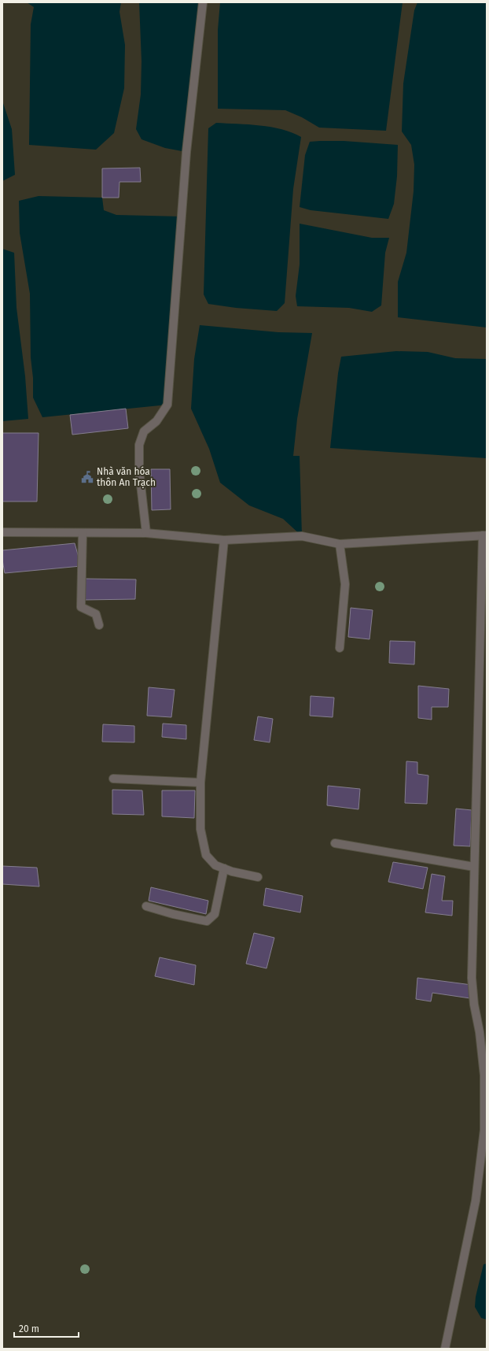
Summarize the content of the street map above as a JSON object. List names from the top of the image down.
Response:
{
  "places": {
    "public building": ["Nhà văn hóa thôn An Trạch"]
  },
  "scale_bar": "20 m"
}
